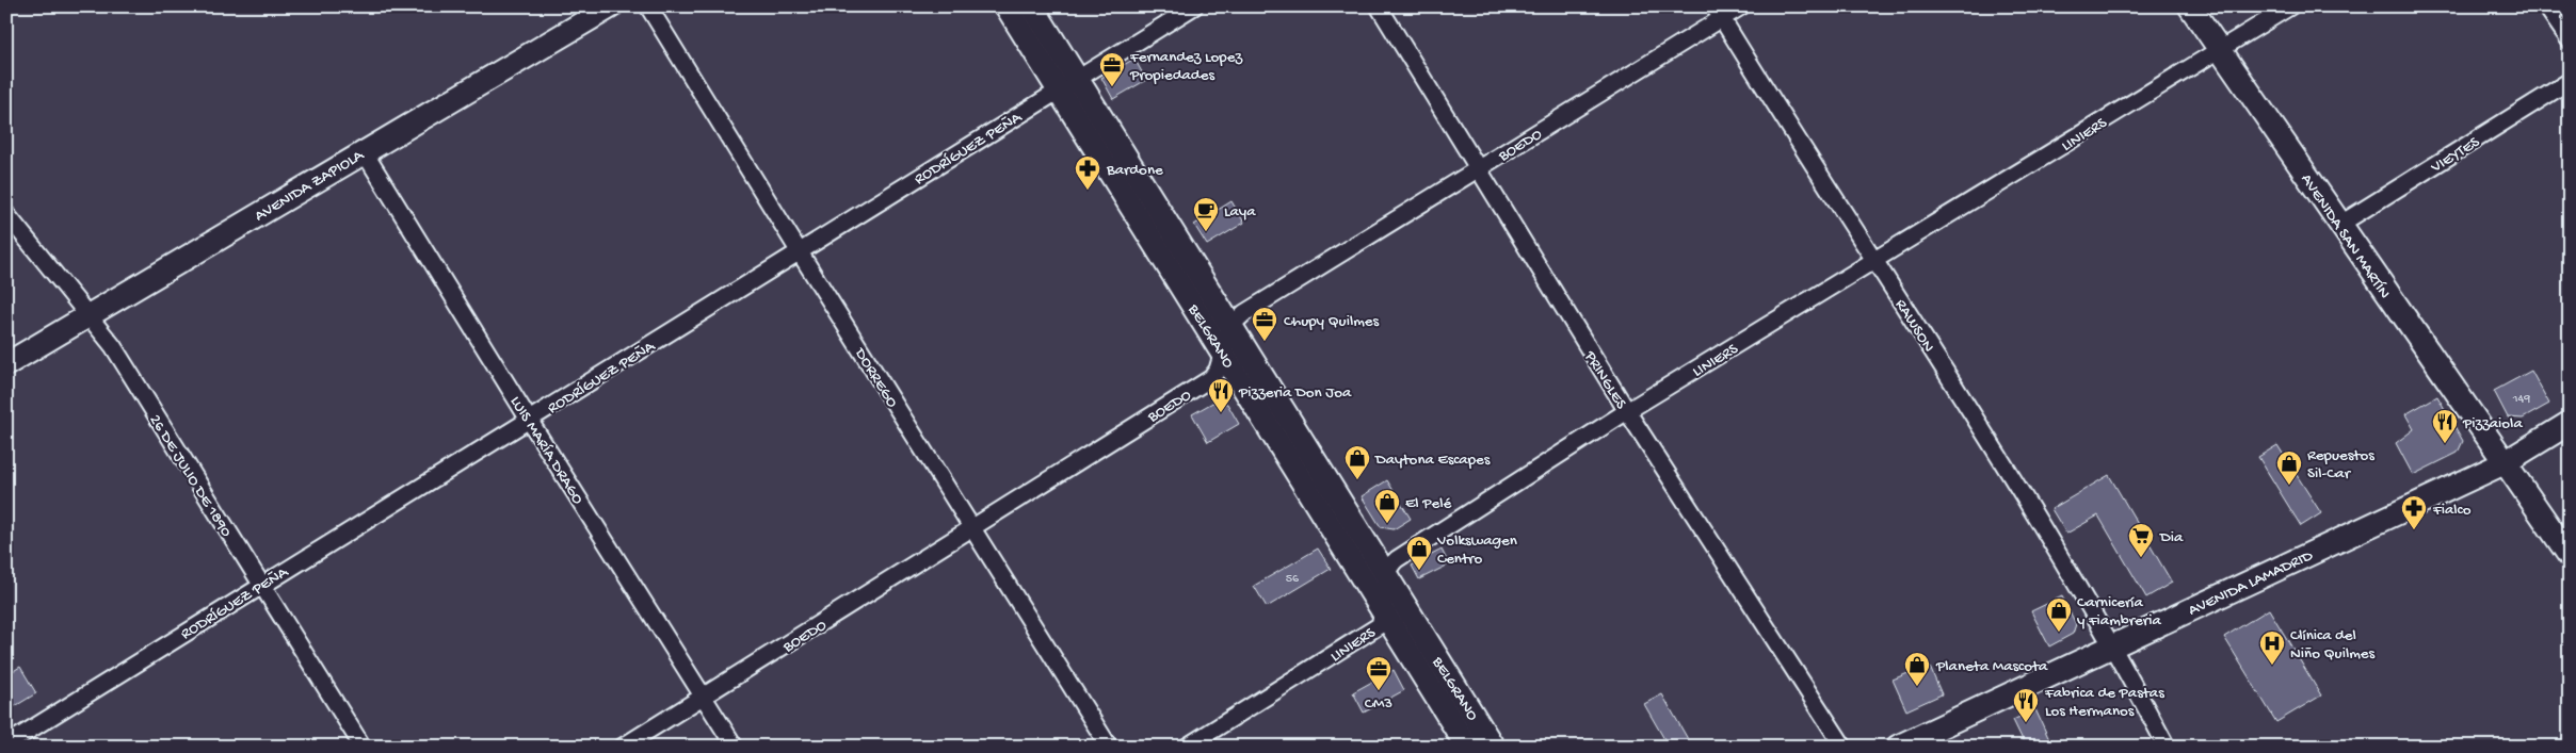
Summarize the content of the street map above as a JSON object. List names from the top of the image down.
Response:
{
  "streets": {
    "main road": [
      "AVENIDA ZAPIOLA",
      "AVENIDA SAN MARTÍN",
      "BELGRANO",
      "AVENIDA LAMADRID"
    ],
    "street": [
      "LINIERS",
      "BOEDO",
      "RODRÍGUEZ PEÑA",
      "VIEYTES",
      "RAWSON",
      "DORREGO",
      "PRINGLES",
      "LUIS MARÍA DRAGO",
      "26 DE JULIO DE 1890"
    ]
  },
  "crossings": [
    ["LINIERS", "AVENIDA SAN MARTÍN"],
    ["LINIERS", "RAWSON"],
    ["LINIERS", "BELGRANO"],
    ["LINIERS", "PRINGLES"],
    ["BOEDO", "RAWSON"],
    ["BOEDO", "BELGRANO"],
    ["BOEDO", "DORREGO"],
    ["BOEDO", "PRINGLES"],
    ["BOEDO", "LUIS MARÍA DRAGO"],
    ["RODRÍGUEZ PEÑA", "BELGRANO"],
    ["RODRÍGUEZ PEÑA", "DORREGO"],
    ["RODRÍGUEZ PEÑA", "LUIS MARÍA DRAGO"],
    ["RODRÍGUEZ PEÑA", "26 DE JULIO DE 1890"],
    ["VIEYTES", "AVENIDA SAN MARTÍN"],
    ["AVENIDA ZAPIOLA", "LUIS MARÍA DRAGO"],
    ["AVENIDA ZAPIOLA", "26 DE JULIO DE 1890"],
    ["AVENIDA SAN MARTÍN", "AVENIDA LAMADRID"],
    ["RAWSON", "AVENIDA LAMADRID"]
  ],
  "places": {
    "office": ["Fernandez Lopez Propiedades", "Chupy Quilmes", "CM3"],
    "pharmacy": ["Bardone", "Fialco"],
    "cafe": ["Laya"],
    "restaurant": ["Pizzeria Don Joa", "Pizzaiola", "Fabrica de Pastas Los Hermanos"],
    "shop": [
      "Daytona Escapes",
      "Repuestos Sil-Car",
      "El Pelé",
      "Volkswagen Centro",
      "Carnicería y Fiambreria",
      "Planeta Mascota"
    ],
    "supermarket": ["Dia"],
    "hospital": ["Clínica del Niño Quilmes"]
  },
  "house_numbers": ["149", "56"]
}
